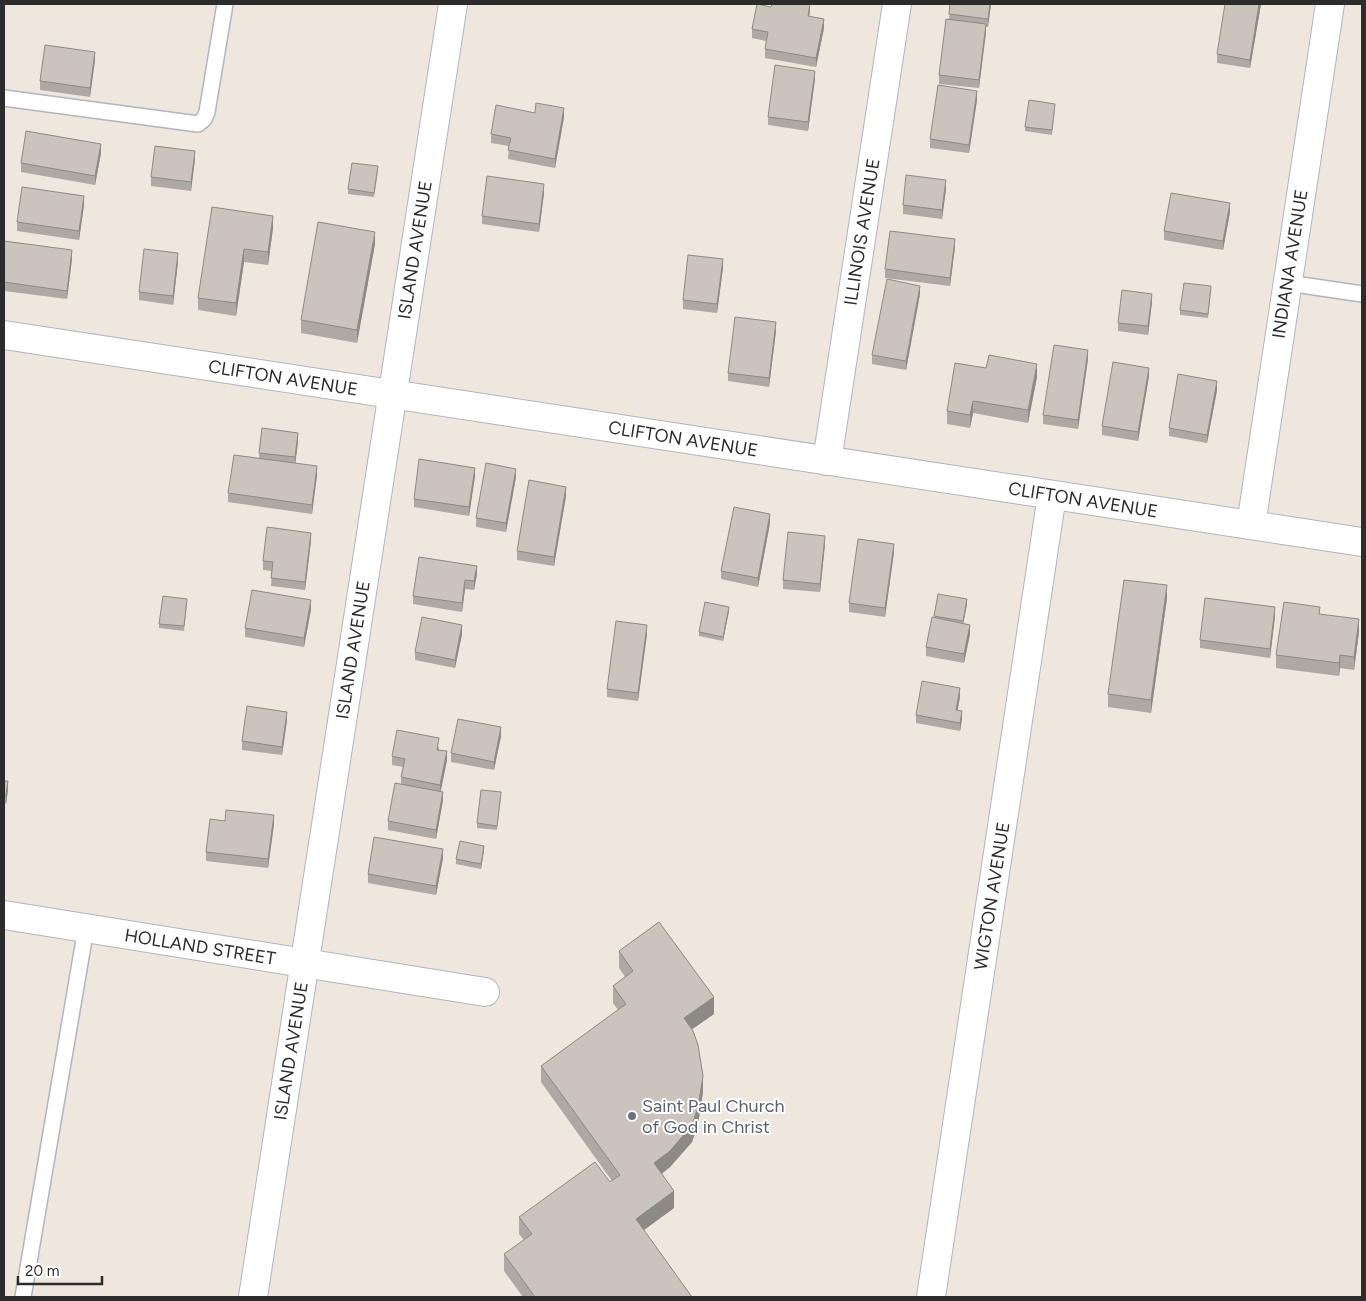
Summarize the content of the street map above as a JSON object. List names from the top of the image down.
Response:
{
  "streets": {
    "street": [
      "ILLINOIS AVENUE",
      "ISLAND AVENUE",
      "INDIANA AVENUE",
      "CLIFTON AVENUE",
      "WIGTON AVENUE",
      "HOLLAND STREET"
    ]
  },
  "crossings": [
    ["ILLINOIS AVENUE", "CLIFTON AVENUE"],
    ["ISLAND AVENUE", "CLIFTON AVENUE"],
    ["ISLAND AVENUE", "HOLLAND STREET"],
    ["INDIANA AVENUE", "CLIFTON AVENUE"],
    ["CLIFTON AVENUE", "WIGTON AVENUE"]
  ],
  "places": ["Saint Paul Church of God in Christ"],
  "scale_bar": "20 m"
}
